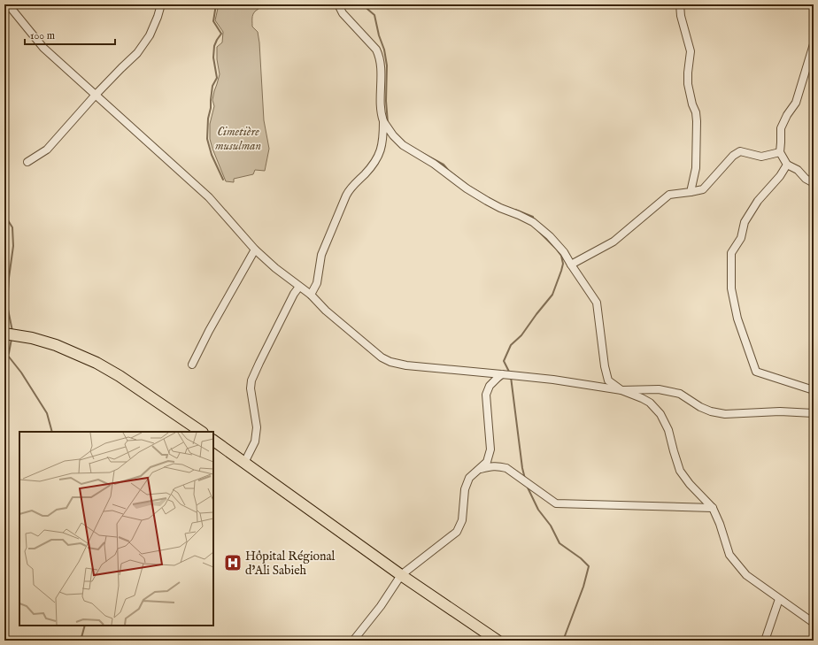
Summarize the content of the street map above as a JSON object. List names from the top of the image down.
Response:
{
  "parks": ["Cimetière musulman"],
  "places": {
    "hospital": ["Hôpital Régional d'Ali Sabieh"]
  },
  "scale_bar": "100 m"
}
